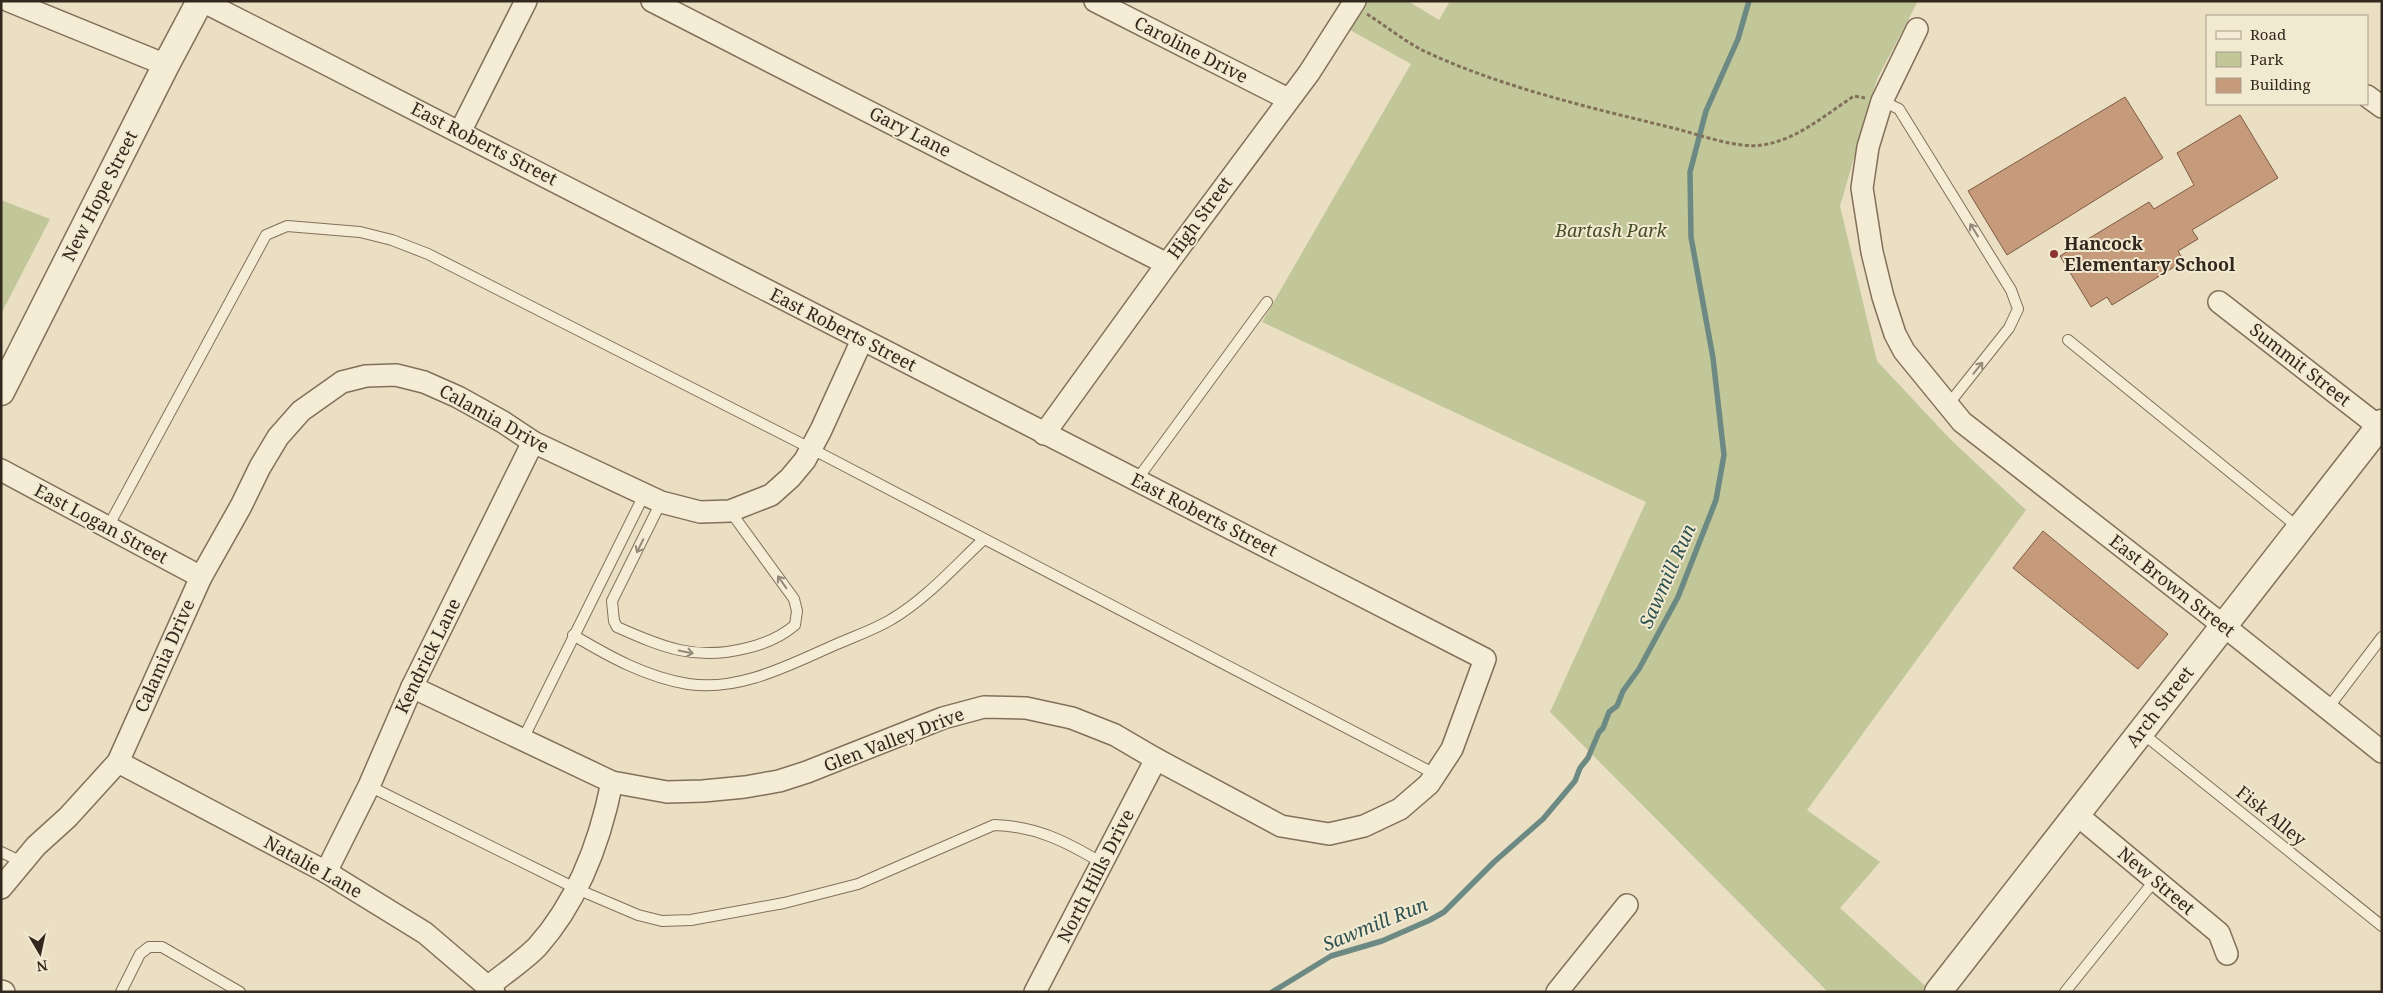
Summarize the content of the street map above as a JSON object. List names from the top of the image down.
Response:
{
  "streets": {
    "street": [
      "Caroline Drive",
      "Gary Lane",
      "East Roberts Street",
      "New Hope Street",
      "High Street",
      "Summit Street",
      "Calamia Drive",
      "East Logan Street",
      "East Brown Street",
      "Kendrick Lane",
      "Arch Street",
      "Glen Valley Drive",
      "Natalie Lane",
      "North Hills Drive",
      "New Street"
    ],
    "lane": ["Fisk Alley"]
  },
  "crossings": [
    ["Caroline Drive", "High Street"],
    ["Gary Lane", "High Street"],
    ["East Roberts Street", "New Hope Street"],
    ["East Roberts Street", "High Street"],
    ["East Roberts Street", "Calamia Drive"],
    ["East Roberts Street", "Glen Valley Drive"],
    ["Summit Street", "Arch Street"],
    ["Calamia Drive", "East Logan Street"],
    ["Calamia Drive", "Kendrick Lane"],
    ["Calamia Drive", "Natalie Lane"],
    ["East Brown Street", "Arch Street"],
    ["Kendrick Lane", "Glen Valley Drive"],
    ["Kendrick Lane", "Natalie Lane"],
    ["Arch Street", "Fisk Alley"],
    ["Arch Street", "New Street"],
    ["Glen Valley Drive", "North Hills Drive"]
  ],
  "water": ["Sawmill Run"],
  "parks": ["Bartash Park"],
  "places": ["Hancock Elementary School"],
  "legend": ["Road", "Park", "Building"],
  "north": "bottom"
}
